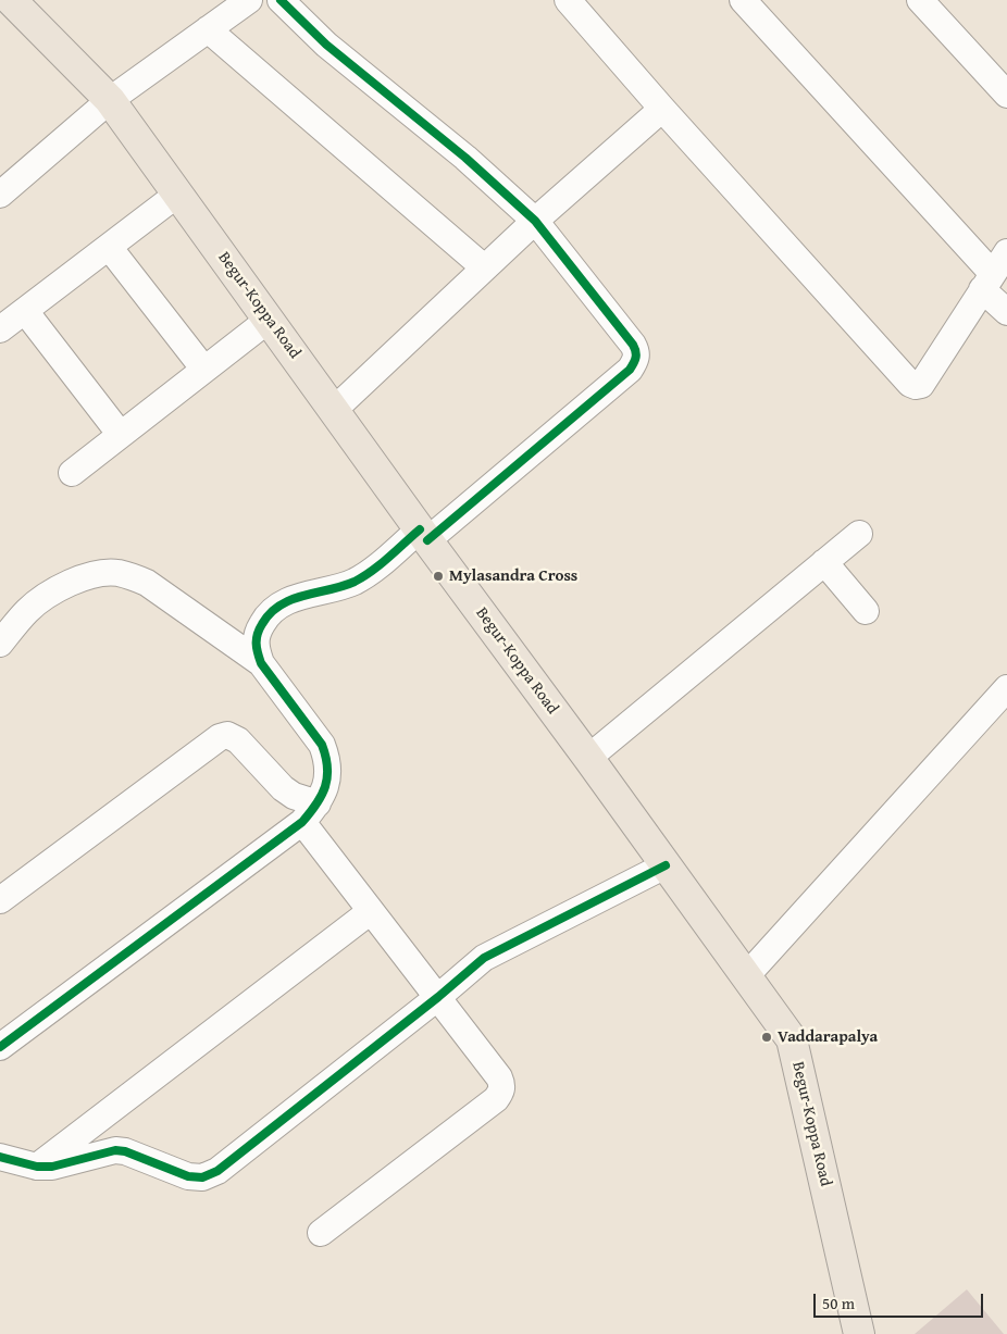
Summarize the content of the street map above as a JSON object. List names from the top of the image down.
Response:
{
  "streets": {
    "main road": ["Begur-Koppa Road"]
  },
  "places": ["Mylasandra Cross", "Vaddarapalya"],
  "scale_bar": "50 m"
}
